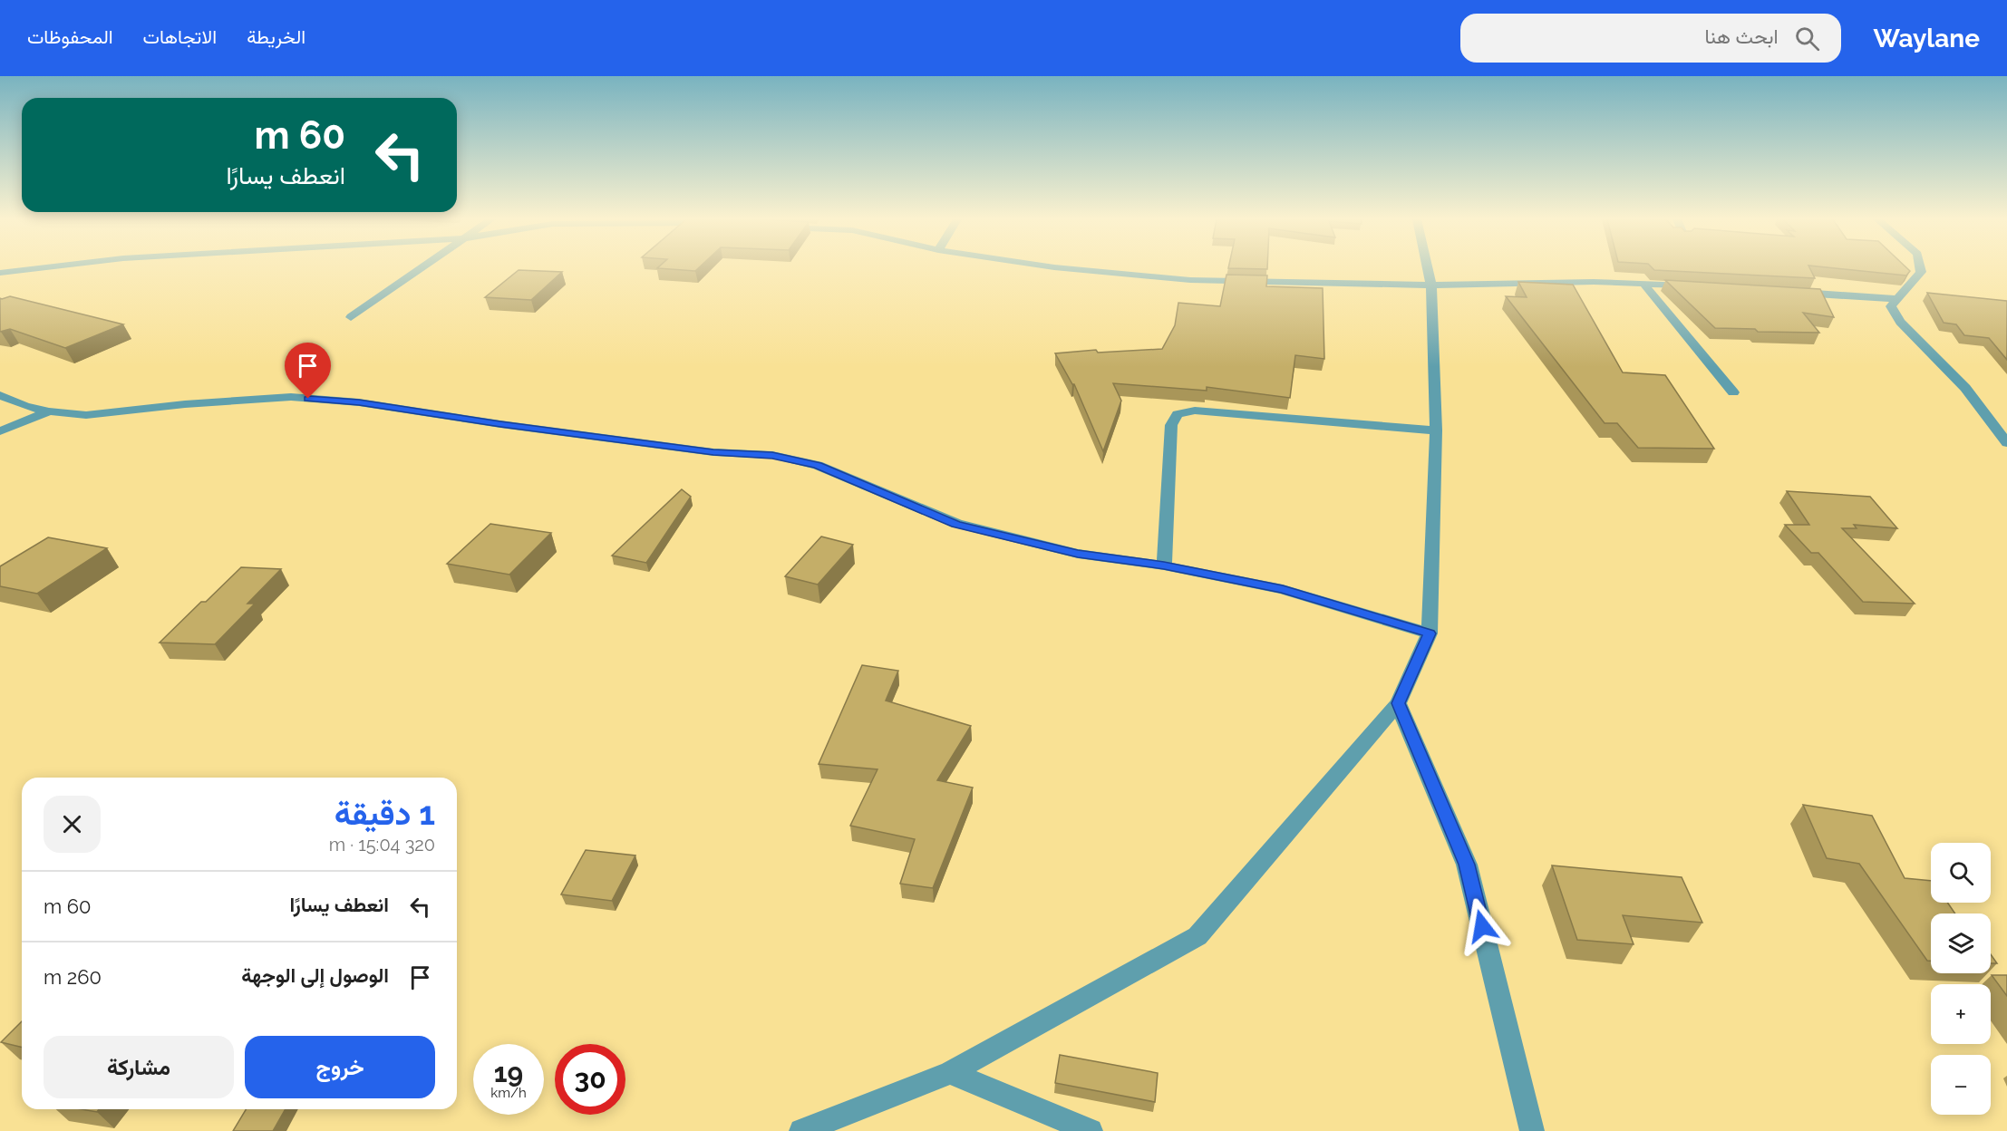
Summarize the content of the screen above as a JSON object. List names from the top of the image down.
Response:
{
  "page": {
    "header": "Waylane",
    "search": "ابحث هنا",
    "nav": ["الخريطة", "الاتجاهات", "المحفوظات"],
    "turn": ["60 m", "انعطف يسارًا"],
    "heading": ["1 دقيقة", "320 m · 15:04"],
    "map_buttons": ["+", "−"],
    "list": [
      {
        "name": "انعطف يسارًا",
        "value": "60 m"
      },
      {
        "name": "الوصول إلى الوجهة",
        "value": "260 m"
      }
    ],
    "buttons": ["خروج", "مشاركة"],
    "speed": "19 km/h",
    "limit": "30"
  }
}
